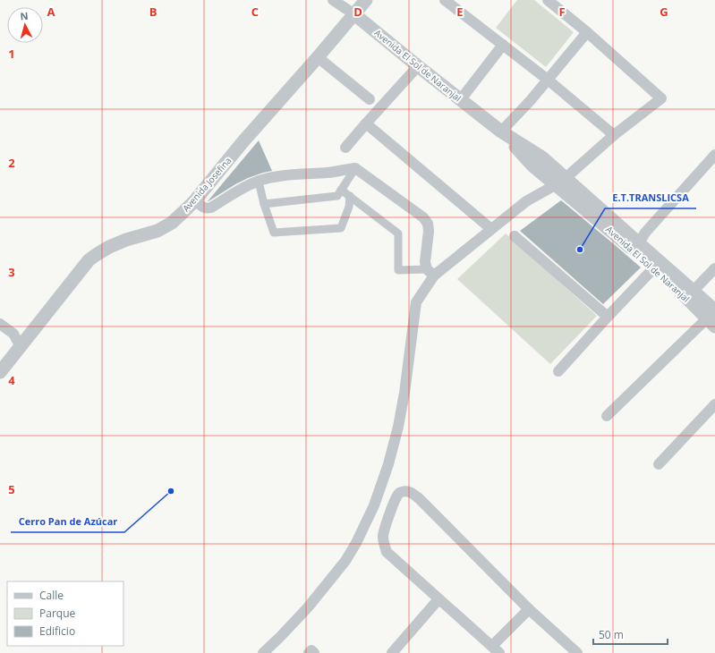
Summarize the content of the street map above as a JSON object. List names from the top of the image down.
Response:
{
  "streets": {
    "street": ["Avenida El Sol de Naranjal", "Avenida Josefina"]
  },
  "crossings": [
    ["Avenida El Sol de Naranjal", "Avenida Josefina"]
  ],
  "places": ["E.T.TRANSLICSA", "Cerro Pan de Azúcar"],
  "legend": ["Calle", "Parque", "Edificio"],
  "scale_bar": "50 m",
  "north": "top",
  "grid": {
    "columns": [
      "A",
      "B",
      "C",
      "D",
      "E",
      "F",
      "G"
    ],
    "rows": [
      "1",
      "2",
      "3",
      "4",
      "5"
    ]
  }
}
